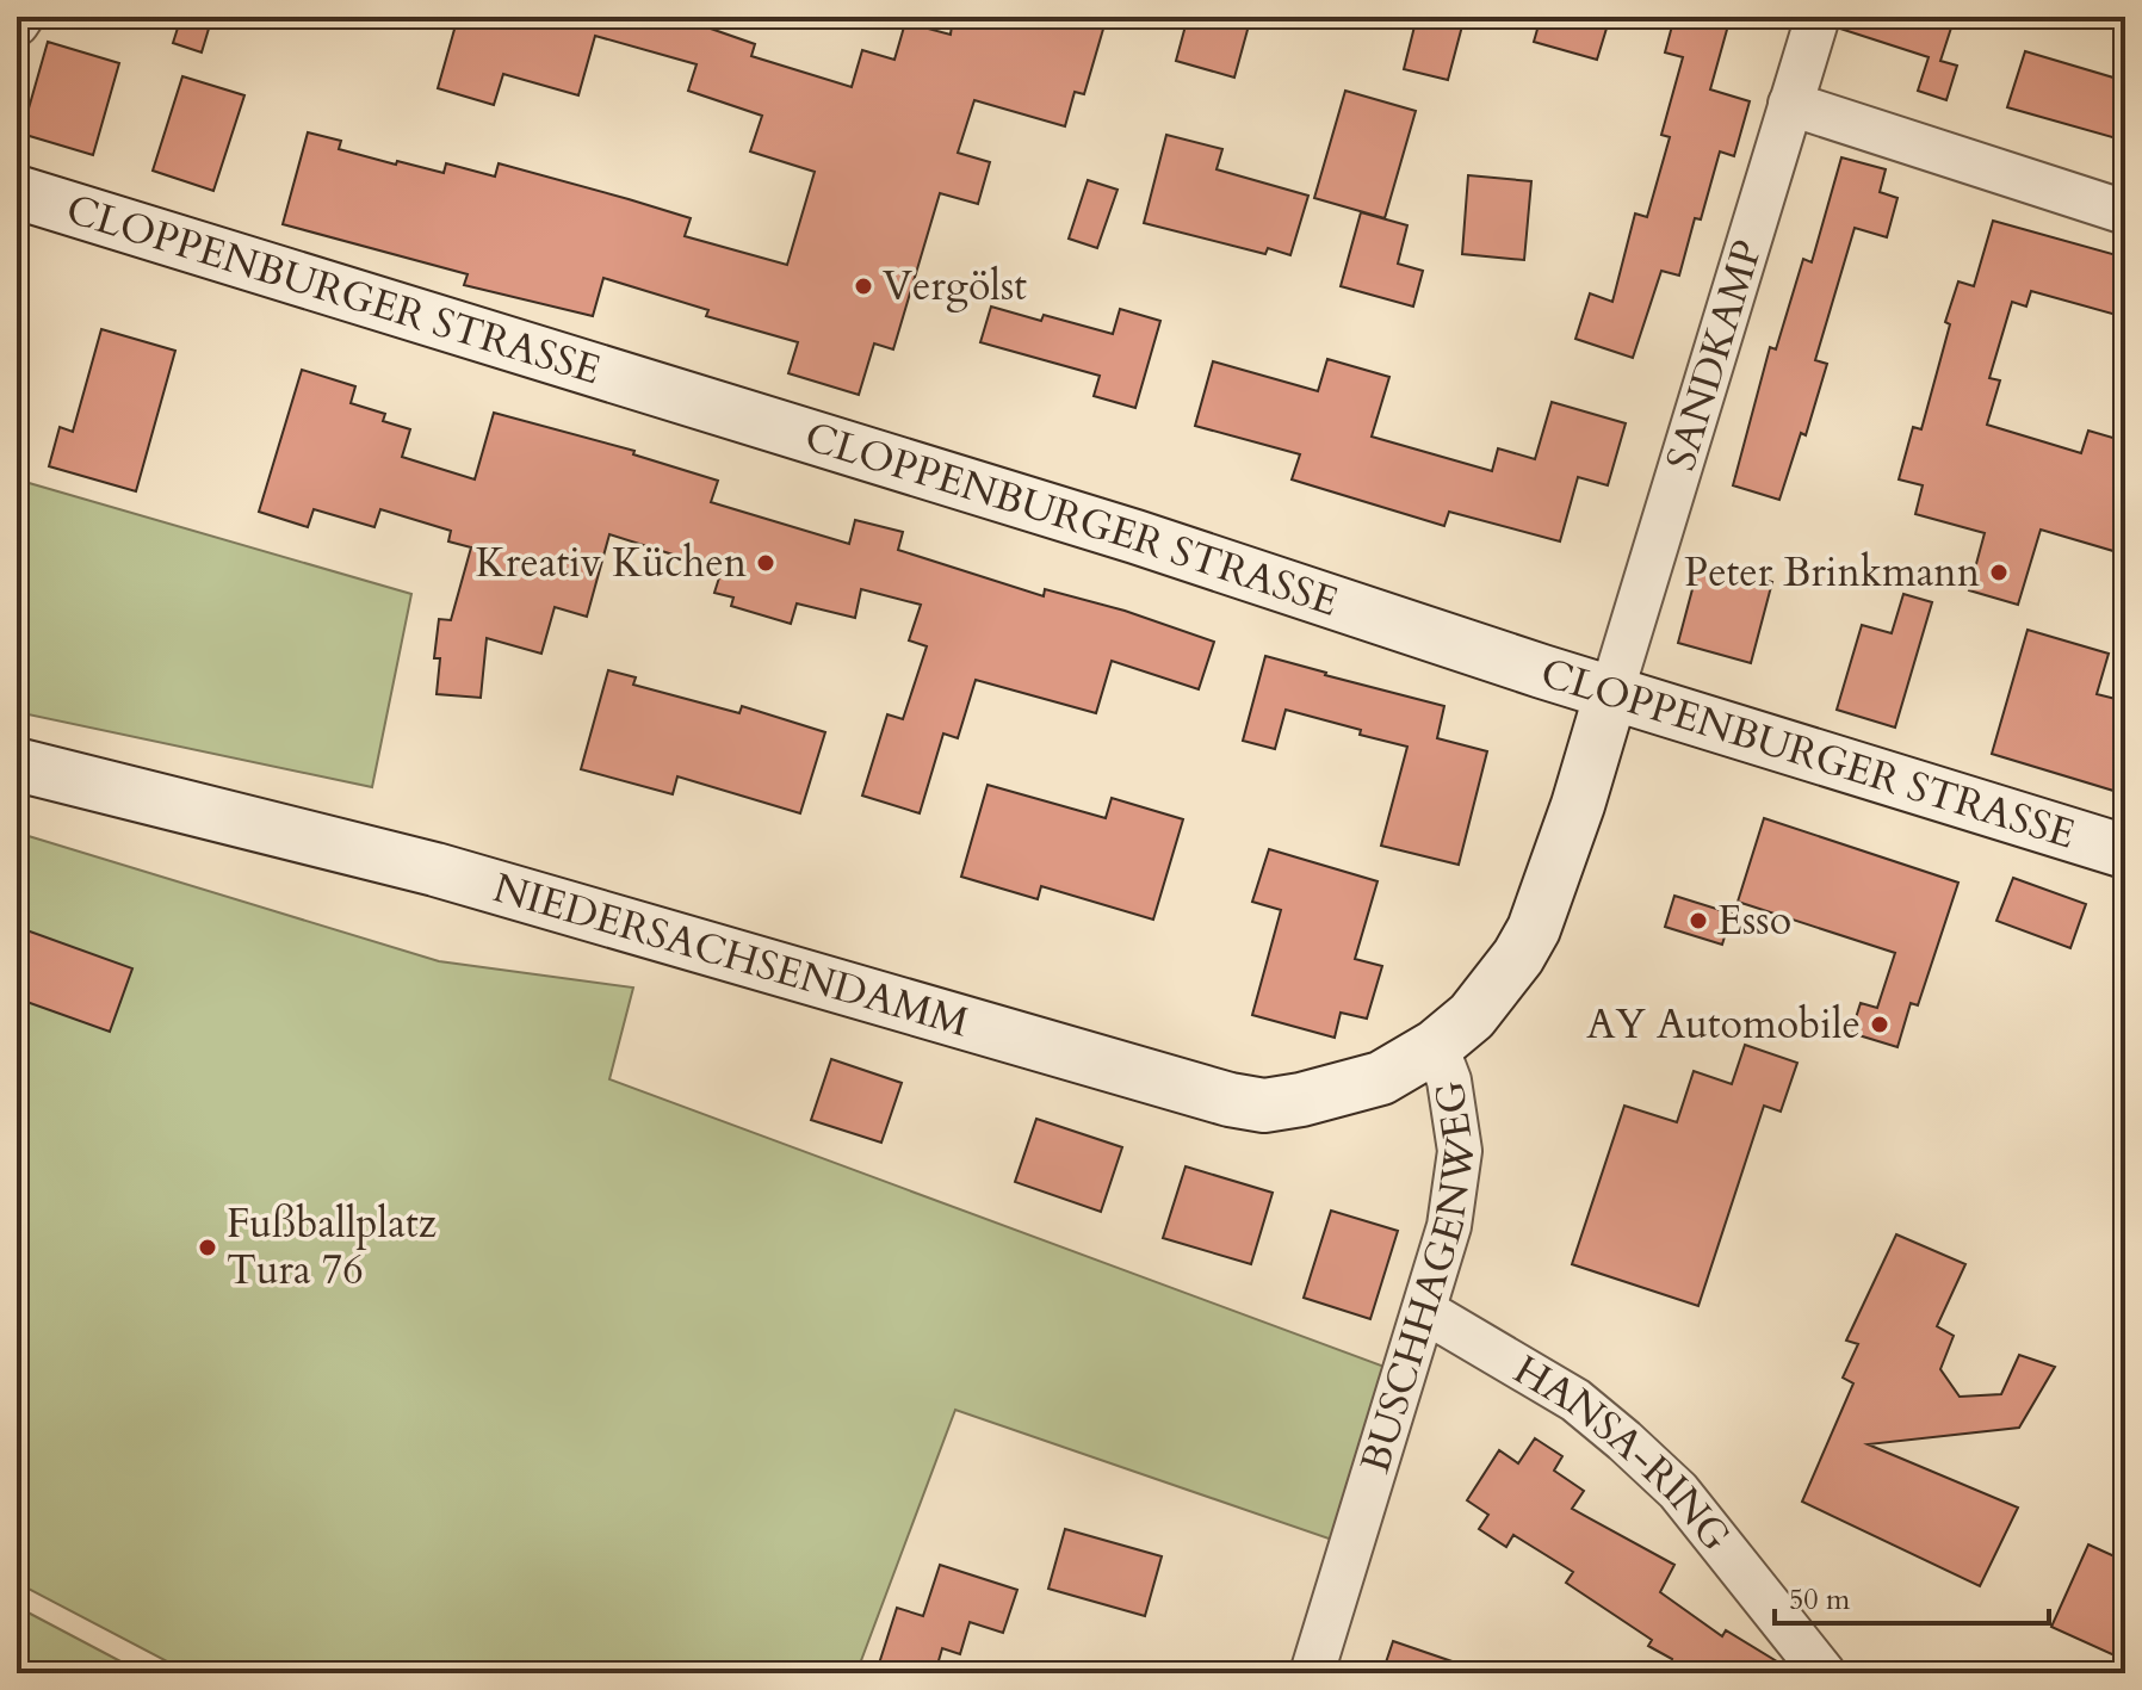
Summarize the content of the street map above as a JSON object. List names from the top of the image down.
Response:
{
  "streets": {
    "main road": ["CLOPPENBURGER STRASSE", "NIEDERSACHSENDAMM", "BUSCHHAGENWEG"],
    "street": ["SANDKAMP", "HANSA-RING"]
  },
  "crossings": [
    ["CLOPPENBURGER STRASSE", "SANDKAMP"],
    ["CLOPPENBURGER STRASSE", "BUSCHHAGENWEG"],
    ["SANDKAMP", "BUSCHHAGENWEG"],
    ["NIEDERSACHSENDAMM", "BUSCHHAGENWEG"],
    ["BUSCHHAGENWEG", "HANSA-RING"]
  ],
  "places": [
    "Vergölst",
    "Kreativ Küchen",
    "Peter Brinkmann",
    "Esso",
    "AY Automobile",
    "Fußballplatz Tura 76"
  ],
  "scale_bar": "50 m"
}
